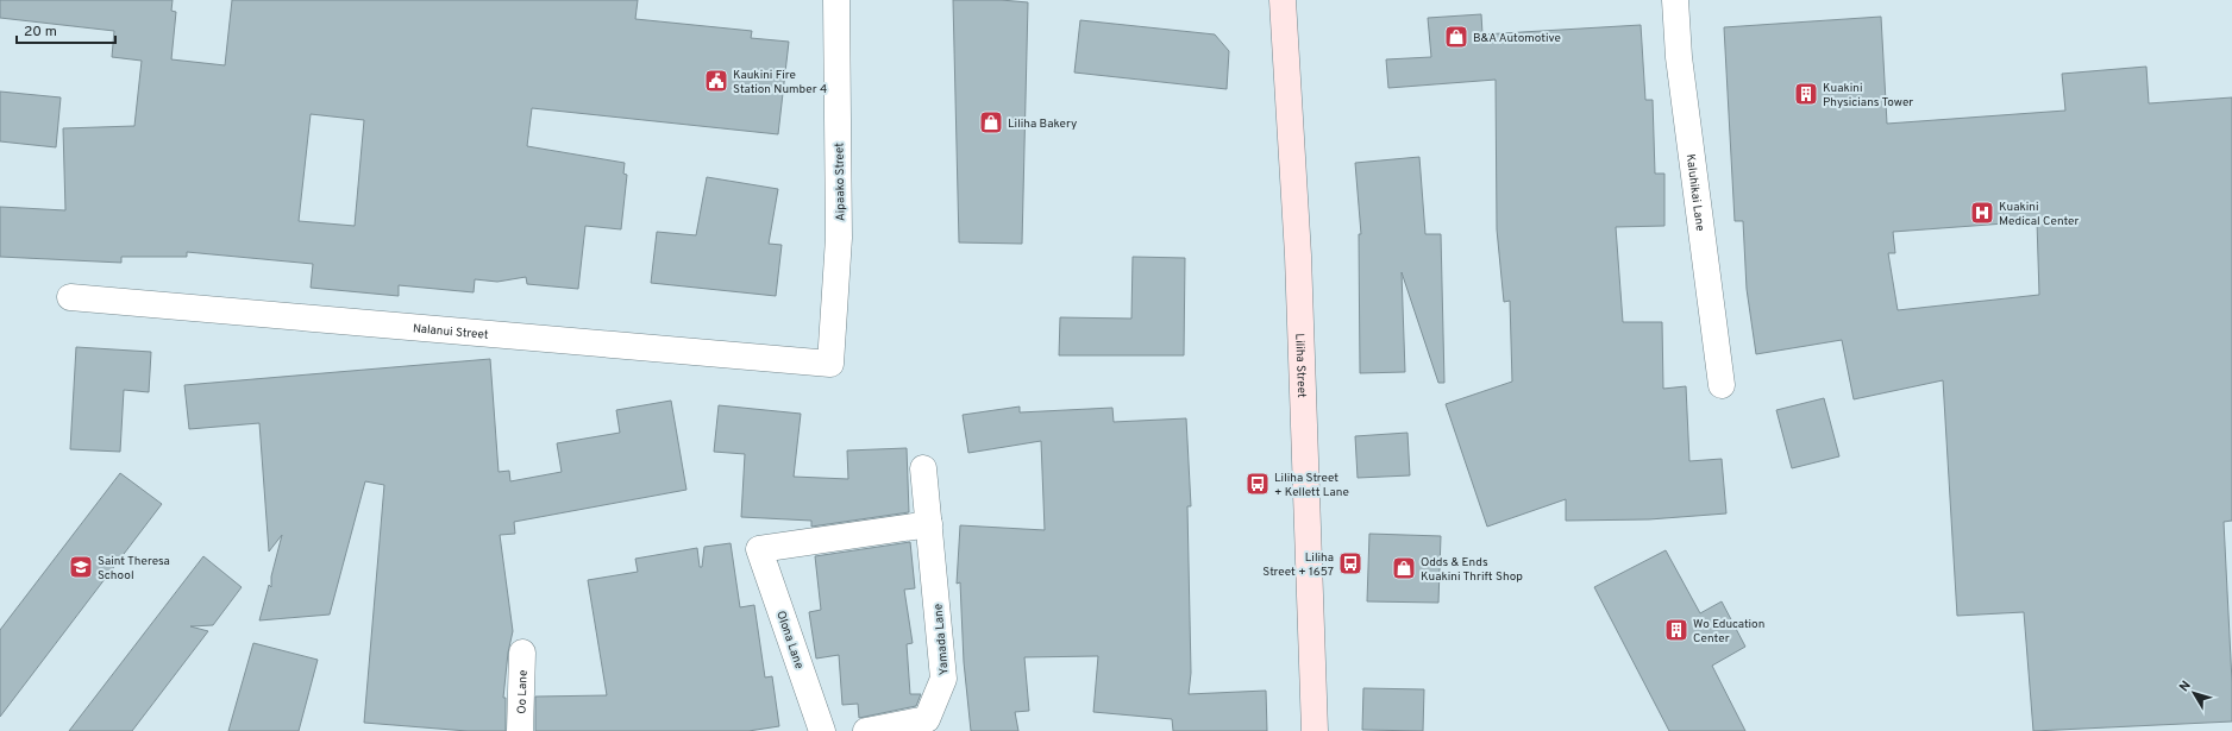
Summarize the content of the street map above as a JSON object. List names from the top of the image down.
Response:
{
  "streets": {
    "street": [
      "Aipaako Street",
      "Kaluhikai Lane",
      "Nalanui Street",
      "Liliha Street",
      "Olona Lane",
      "Yamada Lane",
      "Oo Lane"
    ]
  },
  "crossings": [
    ["Aipaako Street", "Nalanui Street"],
    ["Olona Lane", "Yamada Lane"]
  ],
  "places": {
    "shop": ["B&A Automotive", "Liliha Bakery", "Odds & Ends Kuakini Thrift Shop"],
    "public building": ["Kaukini Fire Station Number 4"],
    "building": ["Kuakini Physicians Tower", "Wo Education Center"],
    "hospital": ["Kuakini Medical Center"],
    "bus stop": ["Liliha Street + Kellett Lane", "Liliha Street + 1657"],
    "school or university": ["Saint Theresa School"]
  },
  "scale_bar": "20 m",
  "north": "top left"
}
